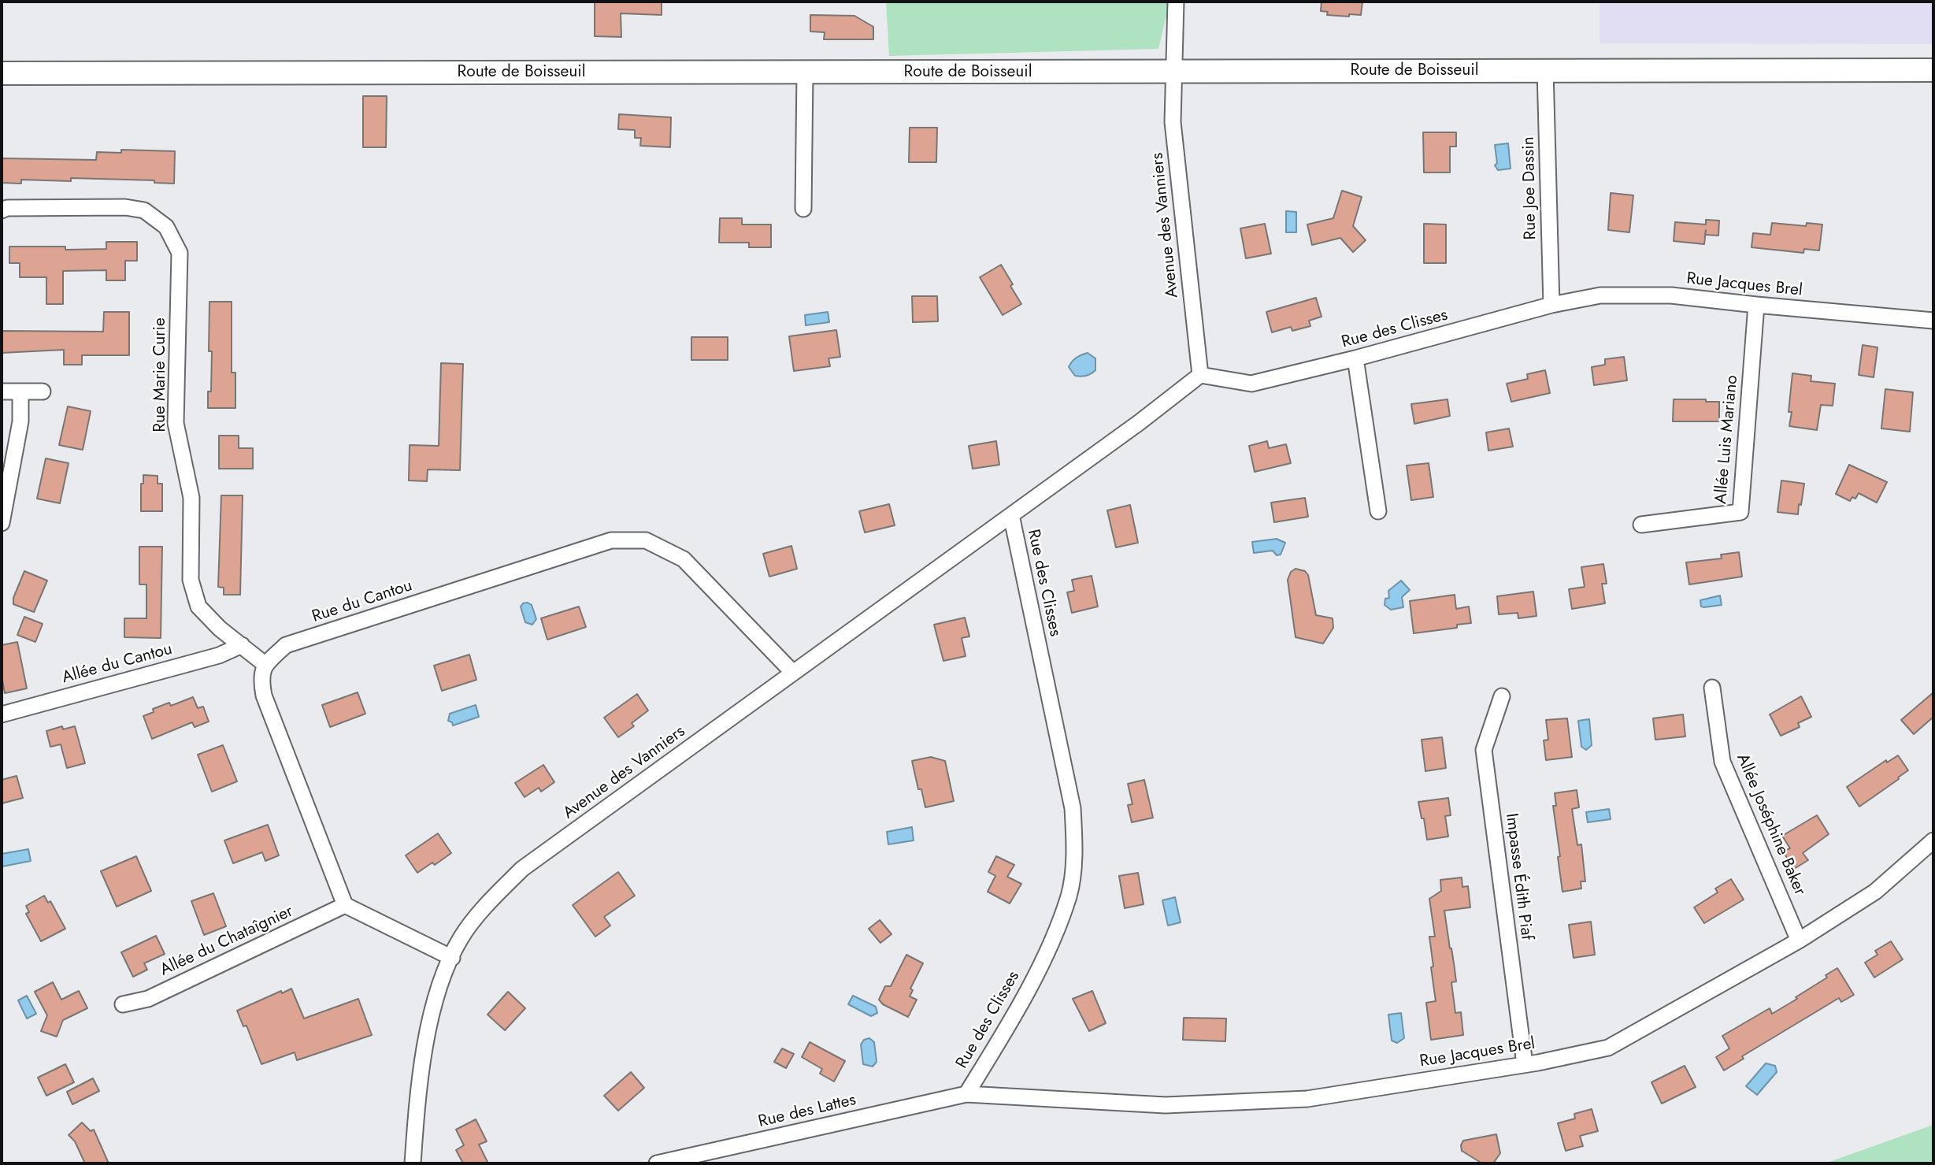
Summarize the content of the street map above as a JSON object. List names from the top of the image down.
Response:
{
  "streets": {
    "main road": ["Route de Boisseuil"],
    "street": [
      "Rue Joe Dassin",
      "Avenue des Vanniers",
      "Rue Jacques Brel",
      "Rue des Clisses",
      "Rue Marie Curie",
      "Allée Luis Mariano",
      "Rue du Cantou",
      "Allée du Cantou",
      "Allée Joséphine Baker",
      "Impasse Édith Piaf",
      "Allée du Chataîgnier",
      "Rue des Lattes"
    ]
  },
  "crossings": [
    ["Route de Boisseuil", "Rue Joe Dassin"],
    ["Route de Boisseuil", "Avenue des Vanniers"],
    ["Rue Joe Dassin", "Rue Jacques Brel"],
    ["Rue Joe Dassin", "Rue des Clisses"],
    ["Avenue des Vanniers", "Rue des Clisses"],
    ["Avenue des Vanniers", "Rue du Cantou"],
    ["Rue Jacques Brel", "Rue des Clisses"],
    ["Rue Jacques Brel", "Allée Luis Mariano"],
    ["Rue Jacques Brel", "Allée Joséphine Baker"],
    ["Rue Jacques Brel", "Impasse Édith Piaf"],
    ["Rue Jacques Brel", "Rue des Lattes"],
    ["Rue des Clisses", "Rue des Lattes"],
    ["Rue Marie Curie", "Rue du Cantou"],
    ["Rue Marie Curie", "Allée du Cantou"]
  ]
}
